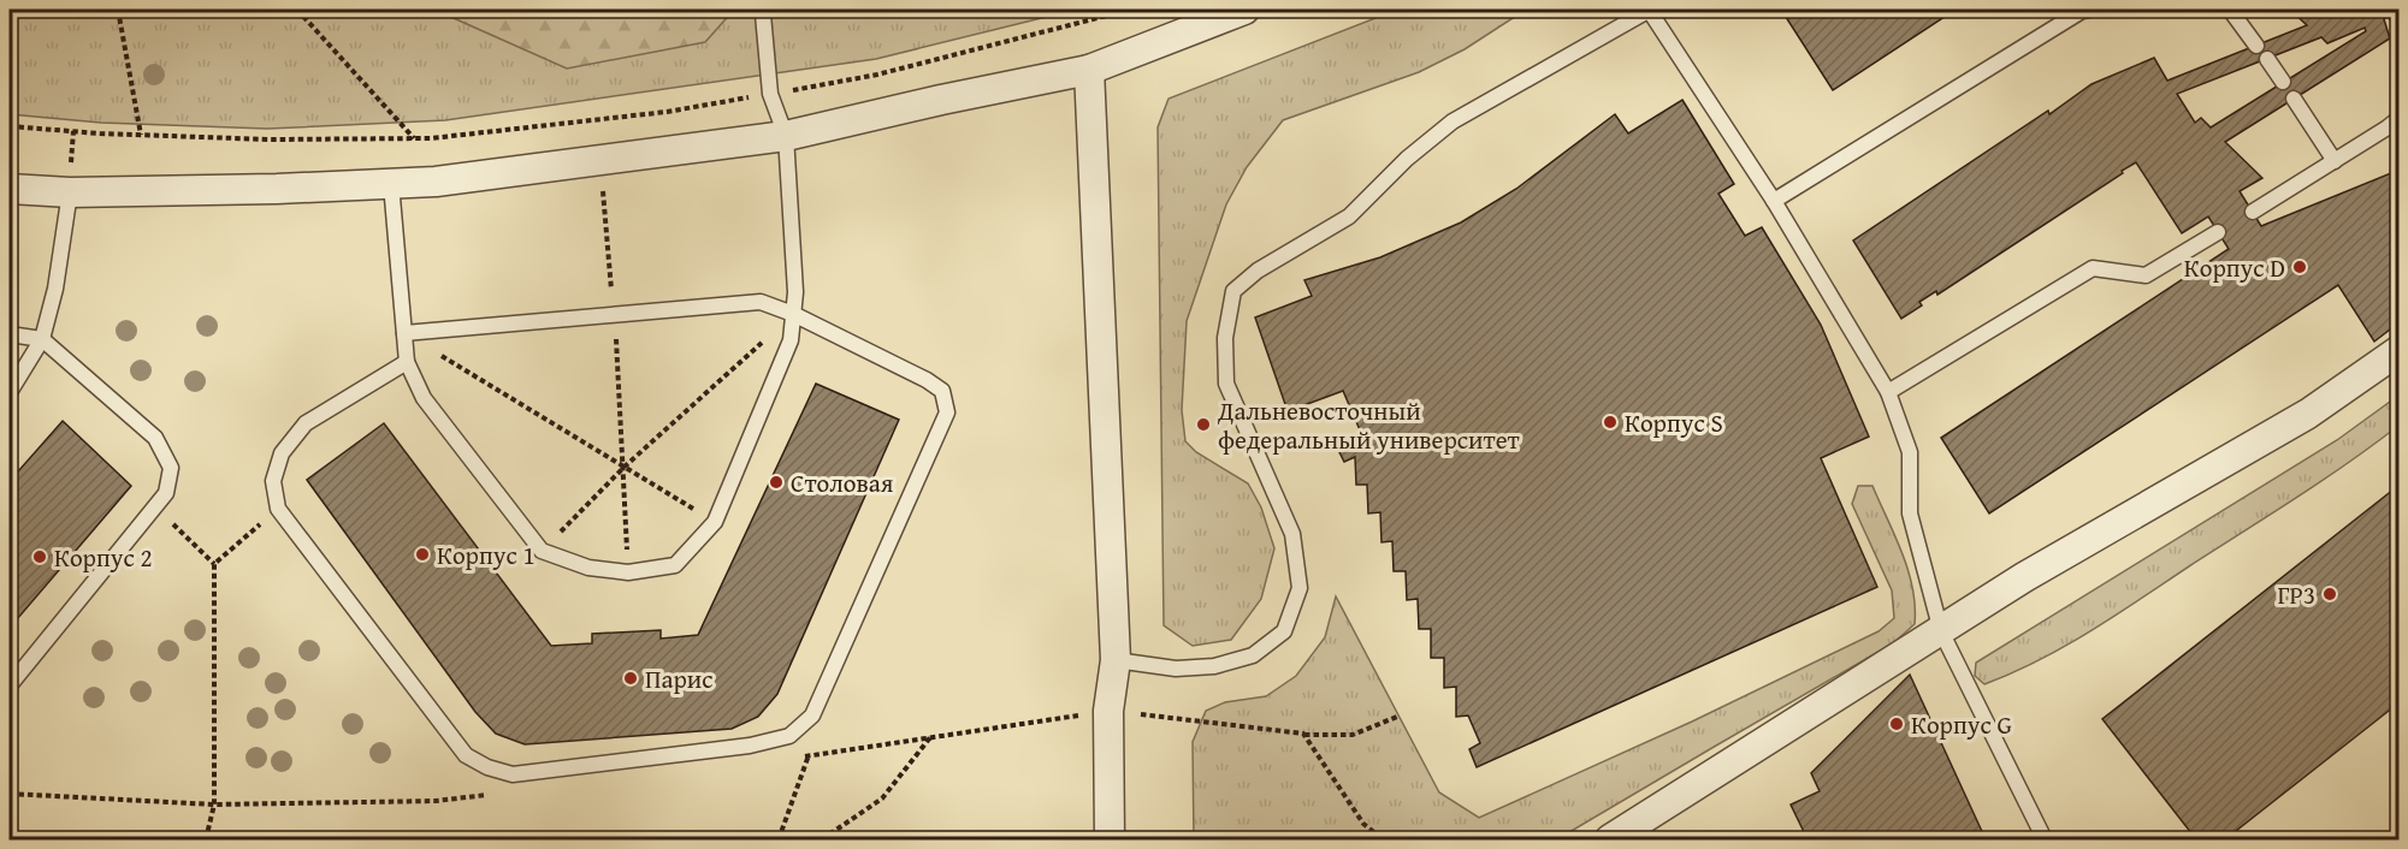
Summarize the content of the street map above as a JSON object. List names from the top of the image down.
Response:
{
  "places": [
    "Корпус D",
    "Корпус S",
    "Дальневосточный федеральный университет",
    "Столовая",
    "Корпус 1",
    "Корпус 2",
    "ГР3",
    "Парис",
    "Корпус G"
  ]
}
